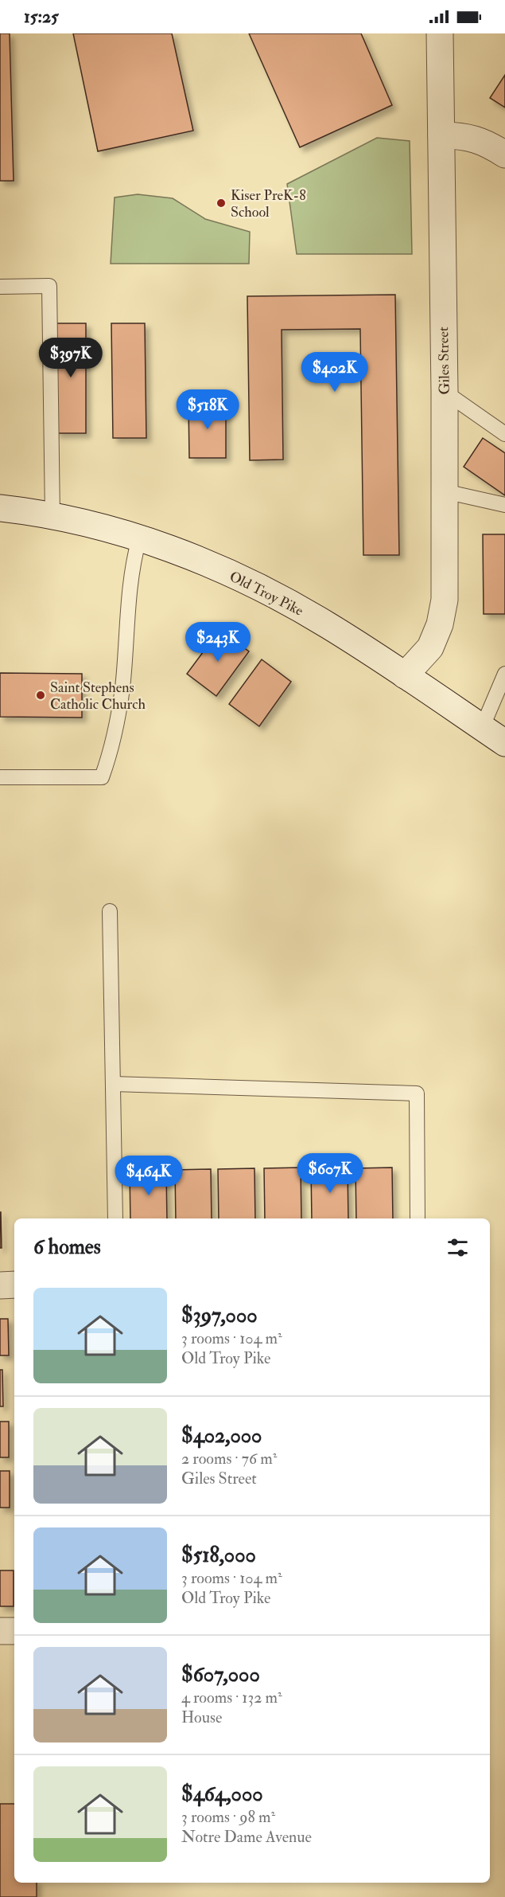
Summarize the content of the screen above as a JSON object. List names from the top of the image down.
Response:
{
  "streets": {
    "street": ["Giles Street", "Old Troy Pike"]
  },
  "crossings": [
    ["Giles Street", "Old Troy Pike"]
  ],
  "places": ["Kiser PreK-8 School", "Saint Stephens Catholic Church"],
  "page": {
    "status": "15:25",
    "price": [
      "$397K",
      "$402K",
      "$518K",
      "$243K",
      "$607K",
      "$464K"
    ],
    "heading": "6 homes",
    "list": [
      {
        "name": "$397,000",
        "note": "3 rooms · 104 m² · Old Troy Pike"
      },
      {
        "name": "$402,000",
        "note": "2 rooms · 76 m² · Giles Street"
      },
      {
        "name": "$518,000",
        "note": "3 rooms · 104 m² · Old Troy Pike"
      },
      {
        "name": "$607,000",
        "note": "4 rooms · 132 m² · House"
      },
      {
        "name": "$464,000",
        "note": "3 rooms · 98 m² · Notre Dame Avenue"
      }
    ]
  }
}
